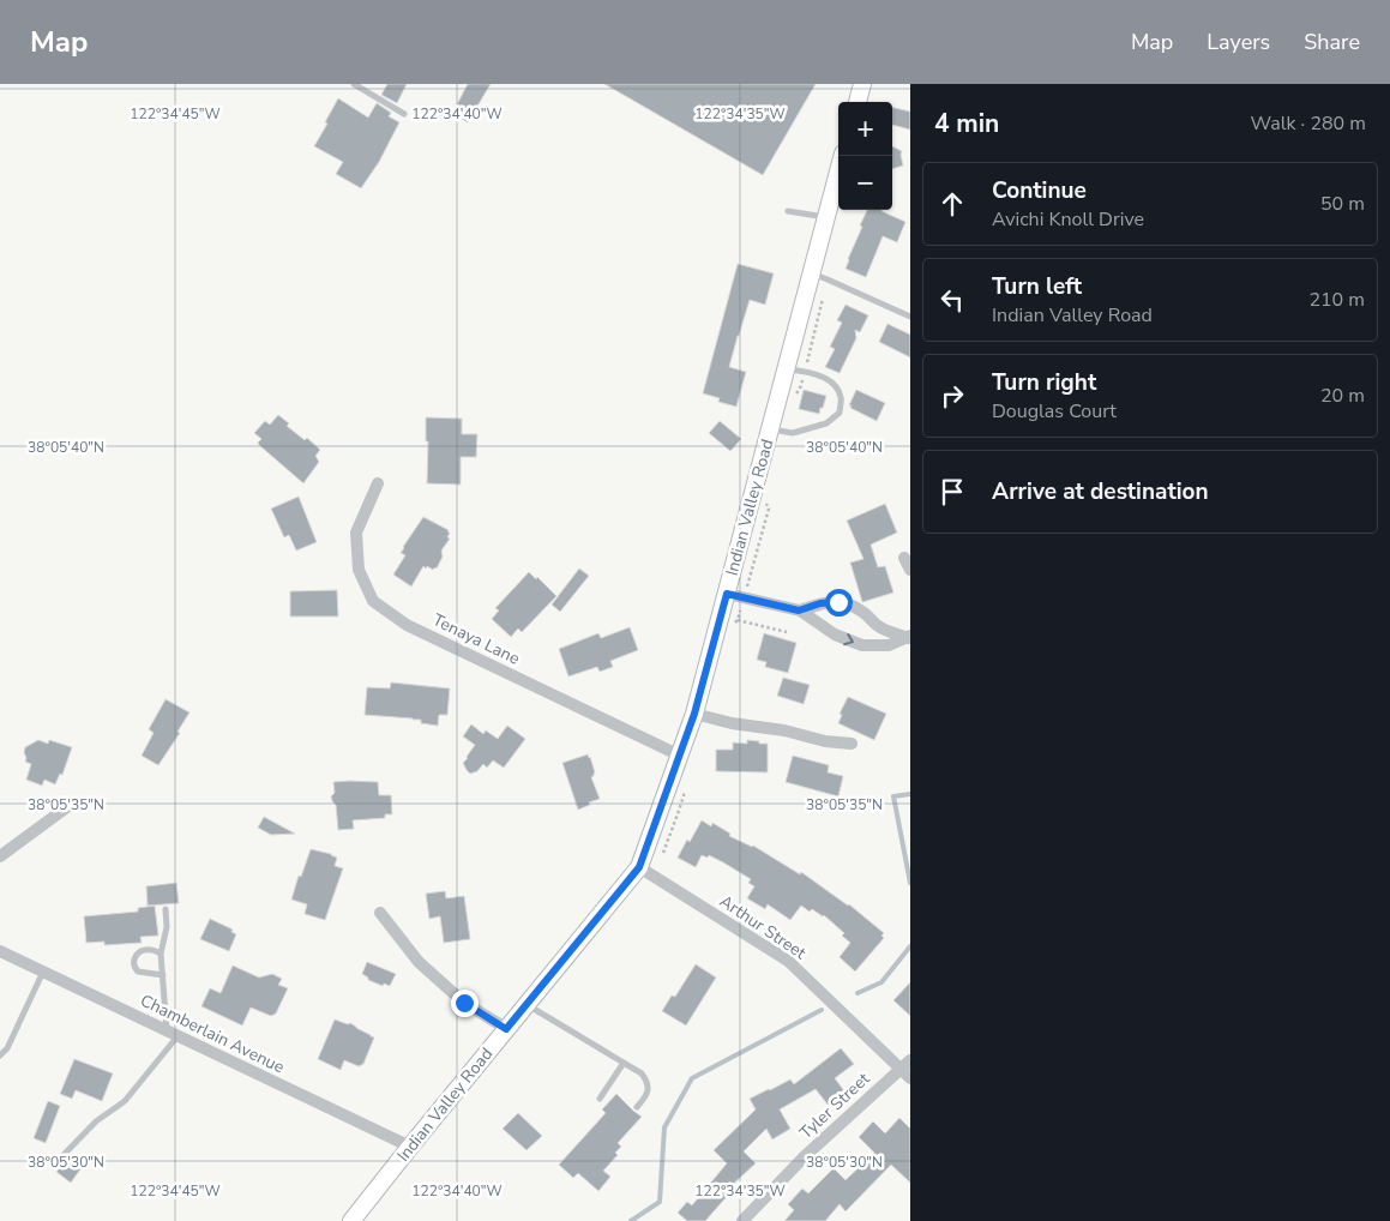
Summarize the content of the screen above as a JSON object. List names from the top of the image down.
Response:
{
  "streets": {
    "street": [
      "Indian Valley Road",
      "Tenaya Lane",
      "Arthur Street",
      "Chamberlain Avenue",
      "Tyler Street"
    ]
  },
  "crossings": [
    ["Indian Valley Road", "Tenaya Lane"],
    ["Indian Valley Road", "Arthur Street"],
    ["Indian Valley Road", "Chamberlain Avenue"],
    ["Arthur Street", "Tyler Street"]
  ],
  "page": {
    "header": "Map",
    "nav": ["Map", "Layers", "Share"],
    "heading": ["4 min", "Walk · 280 m"],
    "map_buttons": ["+", "−"],
    "list": [
      ["Continue", "Avichi Knoll Drive", "50 m"],
      ["Turn left", "Indian Valley Road", "210 m"],
      ["Turn right", "Douglas Court", "20 m"],
      "Arrive at destination"
    ]
  },
  "coordinates": [
    "122°34'45\"W",
    "122°34'40\"W",
    "122°34'35\"W",
    "38°05'40\"N",
    "38°05'35\"N",
    "38°05'30\"N"
  ]
}
